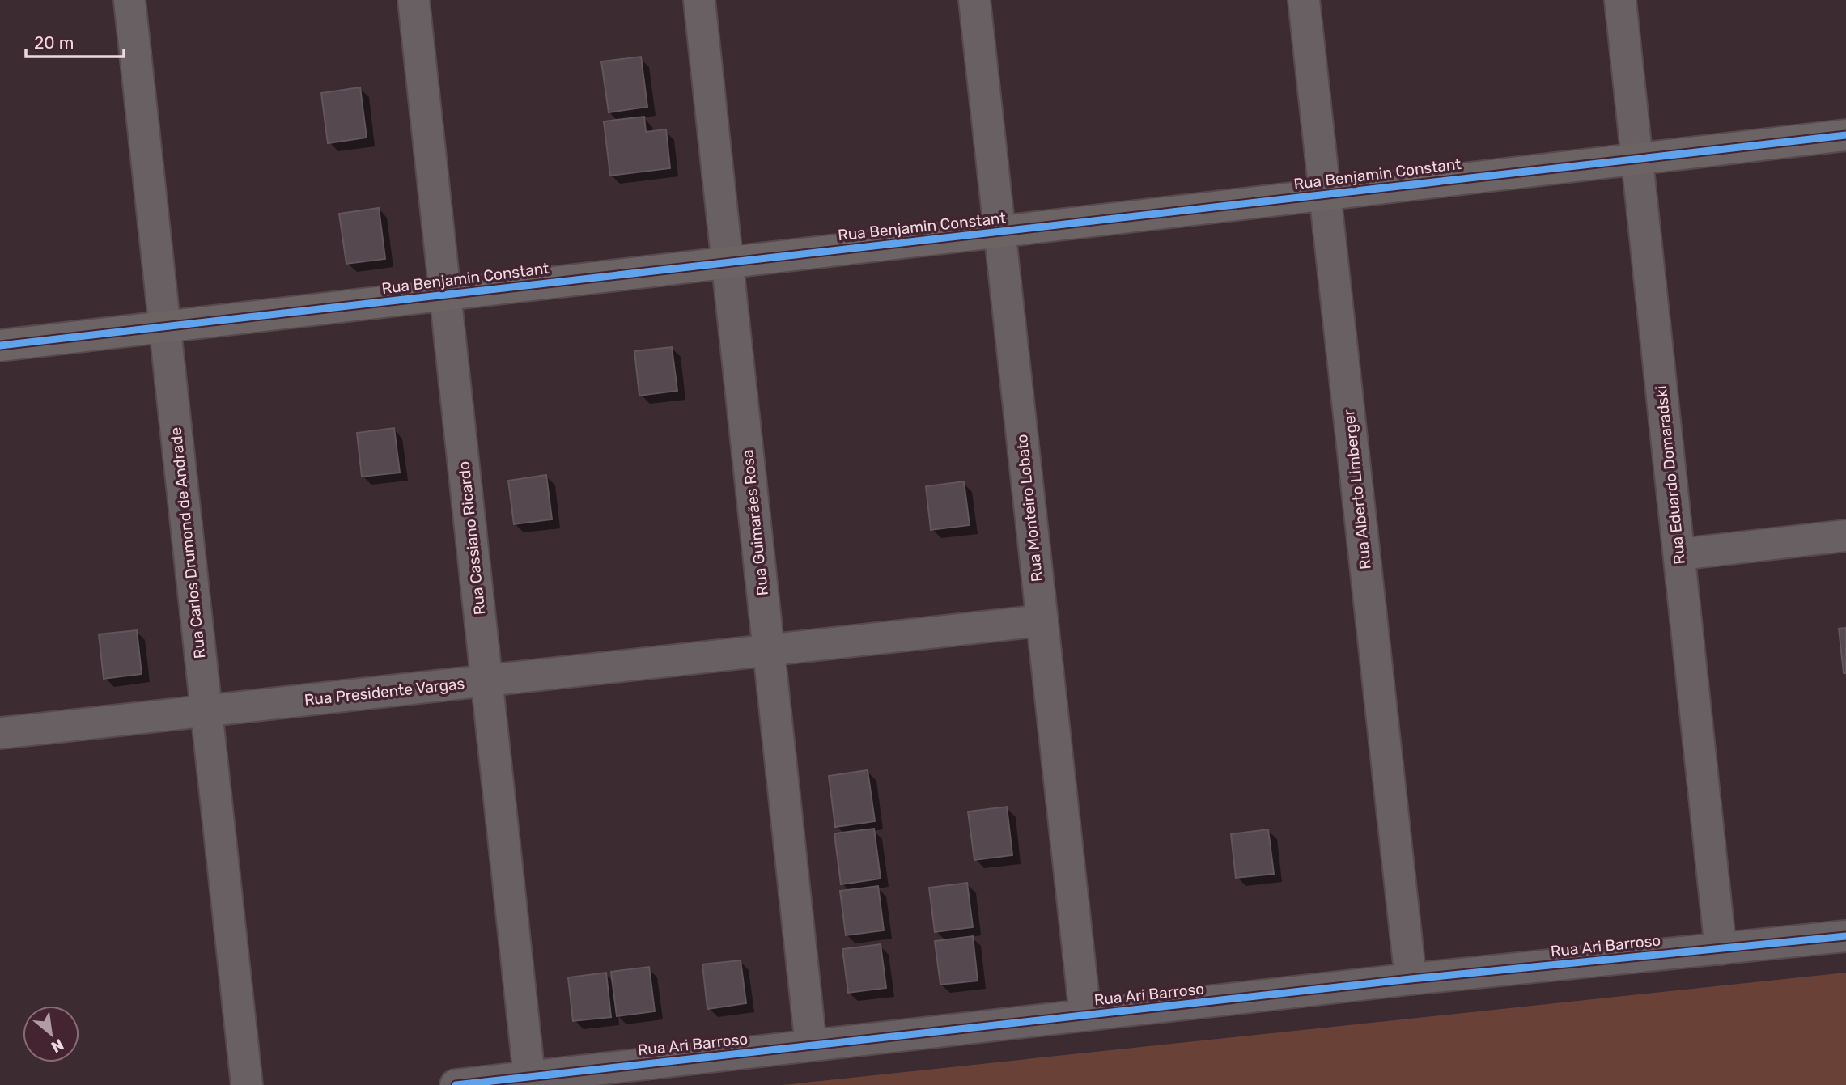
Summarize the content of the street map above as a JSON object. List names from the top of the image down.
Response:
{
  "streets": {
    "street": [
      "Rua Benjamin Constant",
      "Rua Eduardo Domaradski",
      "Rua Alberto Limberger",
      "Rua Monteiro Lobato",
      "Rua Guimarães Rosa",
      "Rua Cassiano Ricardo",
      "Rua Carlos Drumond de Andrade",
      "Rua Presidente Vargas",
      "Rua Ari Barroso"
    ]
  },
  "crossings": [
    ["Rua Benjamin Constant", "Rua Eduardo Domaradski"],
    ["Rua Benjamin Constant", "Rua Alberto Limberger"],
    ["Rua Benjamin Constant", "Rua Monteiro Lobato"],
    ["Rua Benjamin Constant", "Rua Guimarães Rosa"],
    ["Rua Benjamin Constant", "Rua Cassiano Ricardo"],
    ["Rua Benjamin Constant", "Rua Carlos Drumond de Andrade"],
    ["Rua Eduardo Domaradski", "Rua Ari Barroso"],
    ["Rua Alberto Limberger", "Rua Ari Barroso"],
    ["Rua Monteiro Lobato", "Rua Presidente Vargas"],
    ["Rua Monteiro Lobato", "Rua Ari Barroso"],
    ["Rua Guimarães Rosa", "Rua Presidente Vargas"],
    ["Rua Guimarães Rosa", "Rua Ari Barroso"],
    ["Rua Cassiano Ricardo", "Rua Presidente Vargas"],
    ["Rua Cassiano Ricardo", "Rua Ari Barroso"],
    ["Rua Carlos Drumond de Andrade", "Rua Presidente Vargas"]
  ],
  "scale_bar": "20 m",
  "north": "bottom right"
}
